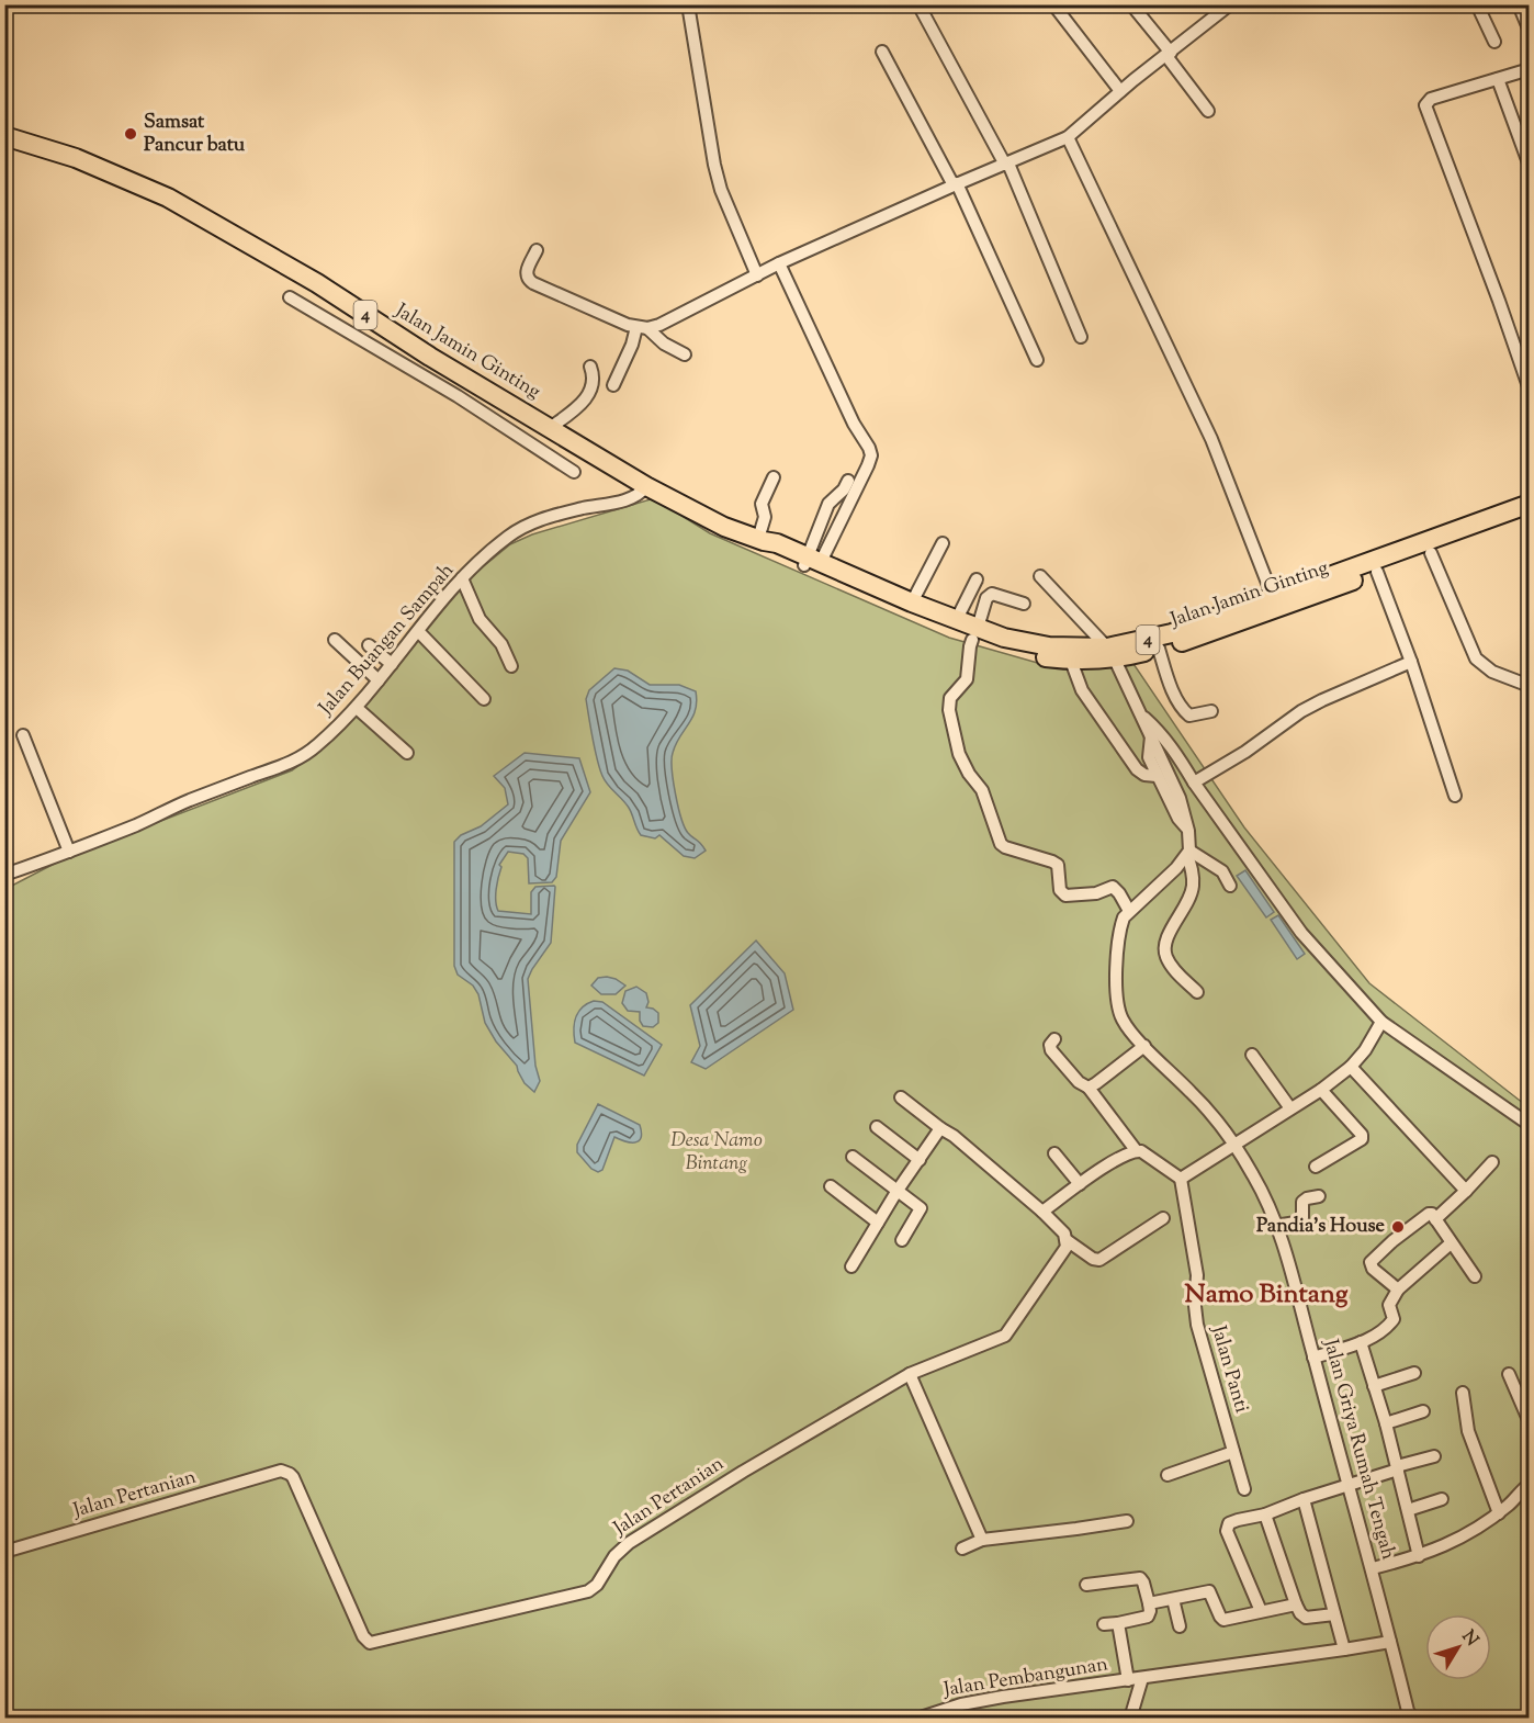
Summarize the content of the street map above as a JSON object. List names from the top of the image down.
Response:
{
  "streets": {
    "highway": ["4", "Jalan Jamin Ginting"],
    "street": [
      "Jalan Buangan Sampah",
      "Jalan Panti",
      "Jalan Griya Rumah Tengah",
      "Jalan Pertanian",
      "Jalan Pembangunan"
    ]
  },
  "crossings": [
    ["Jalan Jamin Ginting", "Jalan Buangan Sampah"],
    ["Jalan Griya Rumah Tengah", "Jalan Pembangunan"]
  ],
  "districts": ["Namo Bintang"],
  "parks": ["Desa Namo Bintang"],
  "places": ["Samsat Pancur batu", "Pandia's House"],
  "north": "top right"
}
